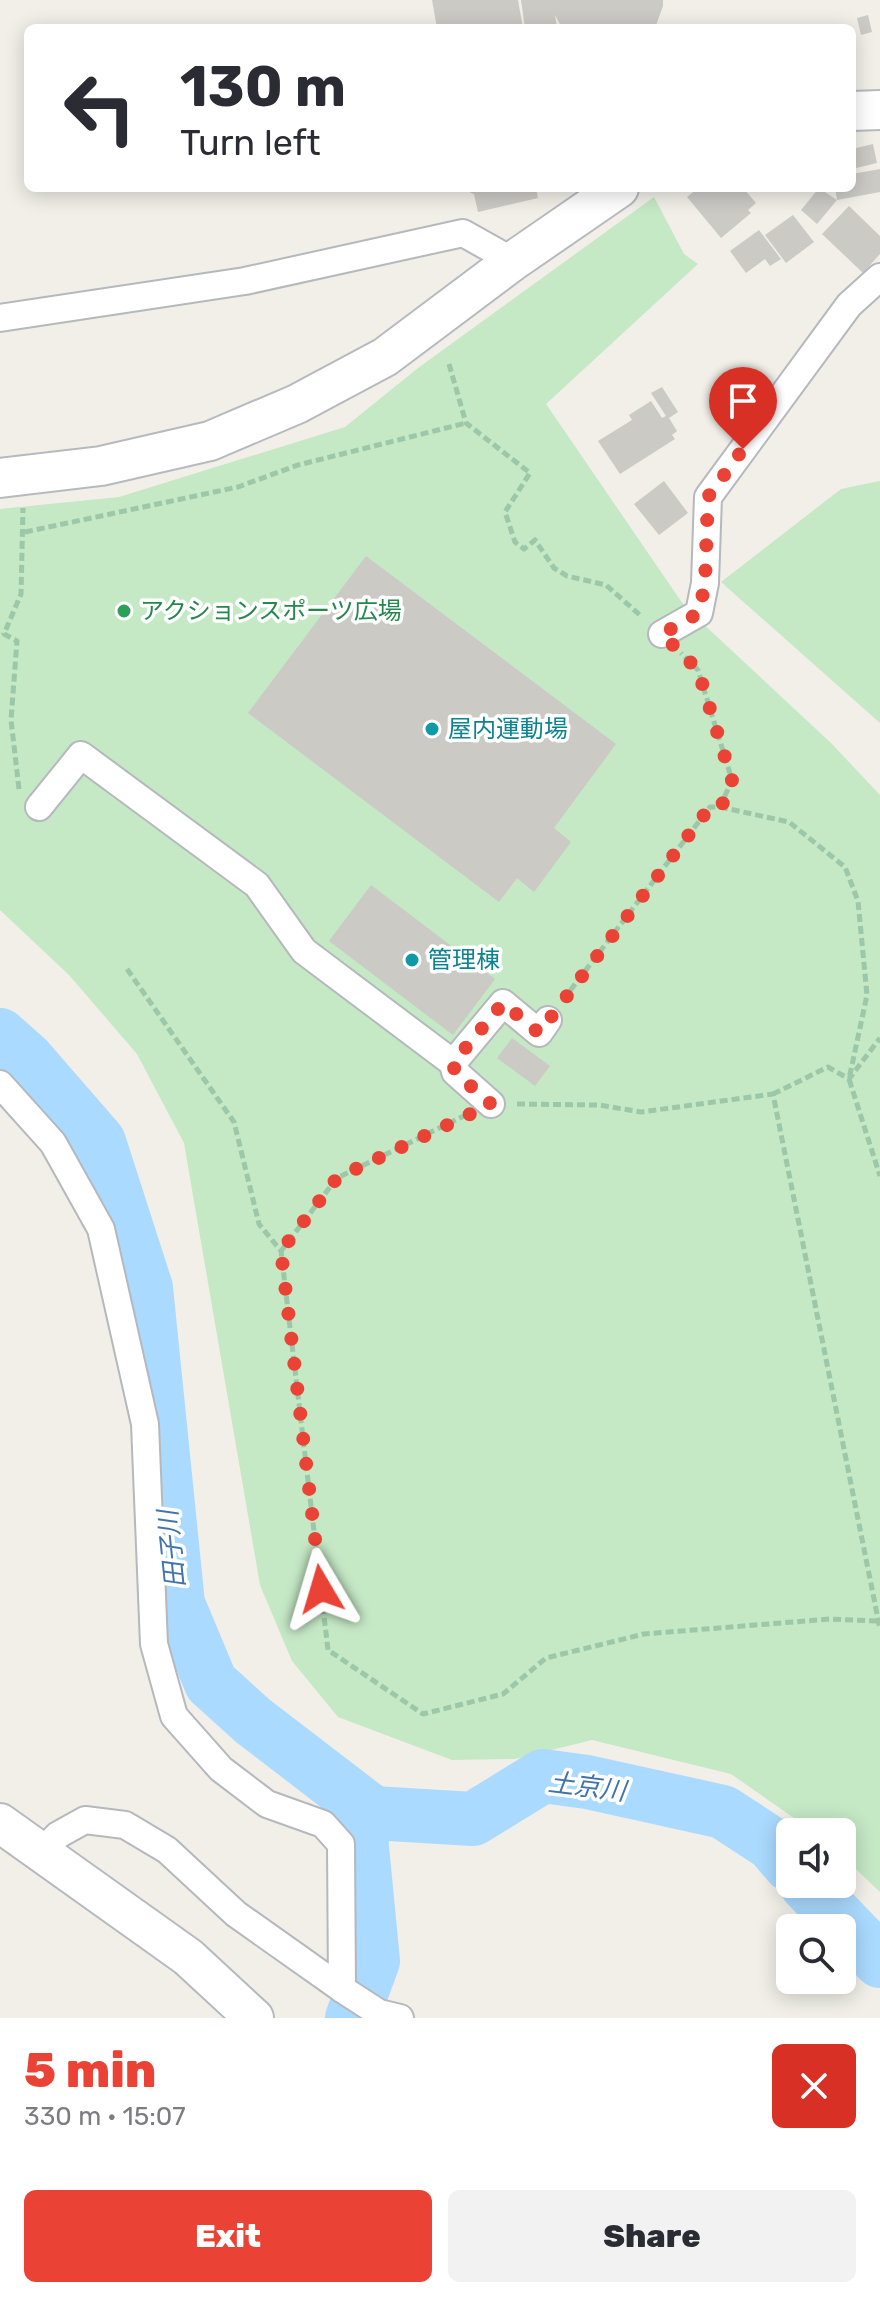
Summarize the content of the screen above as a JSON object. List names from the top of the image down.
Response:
{
  "water": ["田子川", "土京川"],
  "places": ["アクションスポーツ広場", "屋内運動場", "管理棟"],
  "page": {
    "turn": ["130 m", "Turn left"],
    "heading": ["5 min", "330 m · 15:07"],
    "buttons": ["Exit", "Share"]
  }
}
